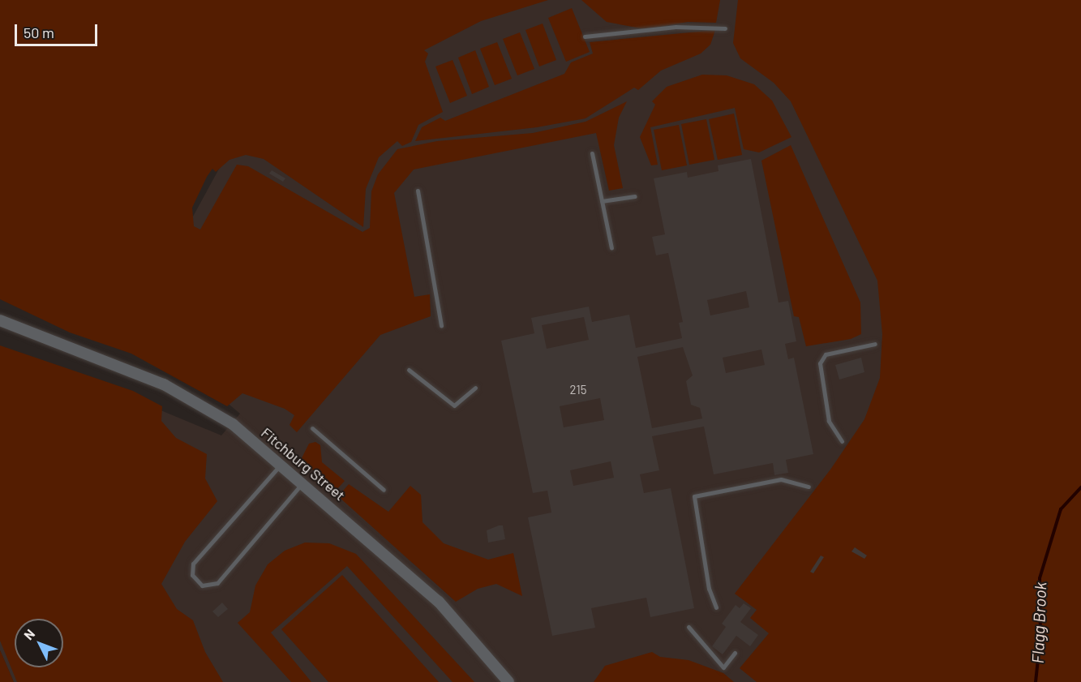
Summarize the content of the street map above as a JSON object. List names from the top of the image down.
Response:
{
  "streets": {
    "street": ["Fitchburg Street"]
  },
  "water": ["Flagg Brook"],
  "house_numbers": ["215"],
  "scale_bar": "50 m",
  "north": "top left"
}
